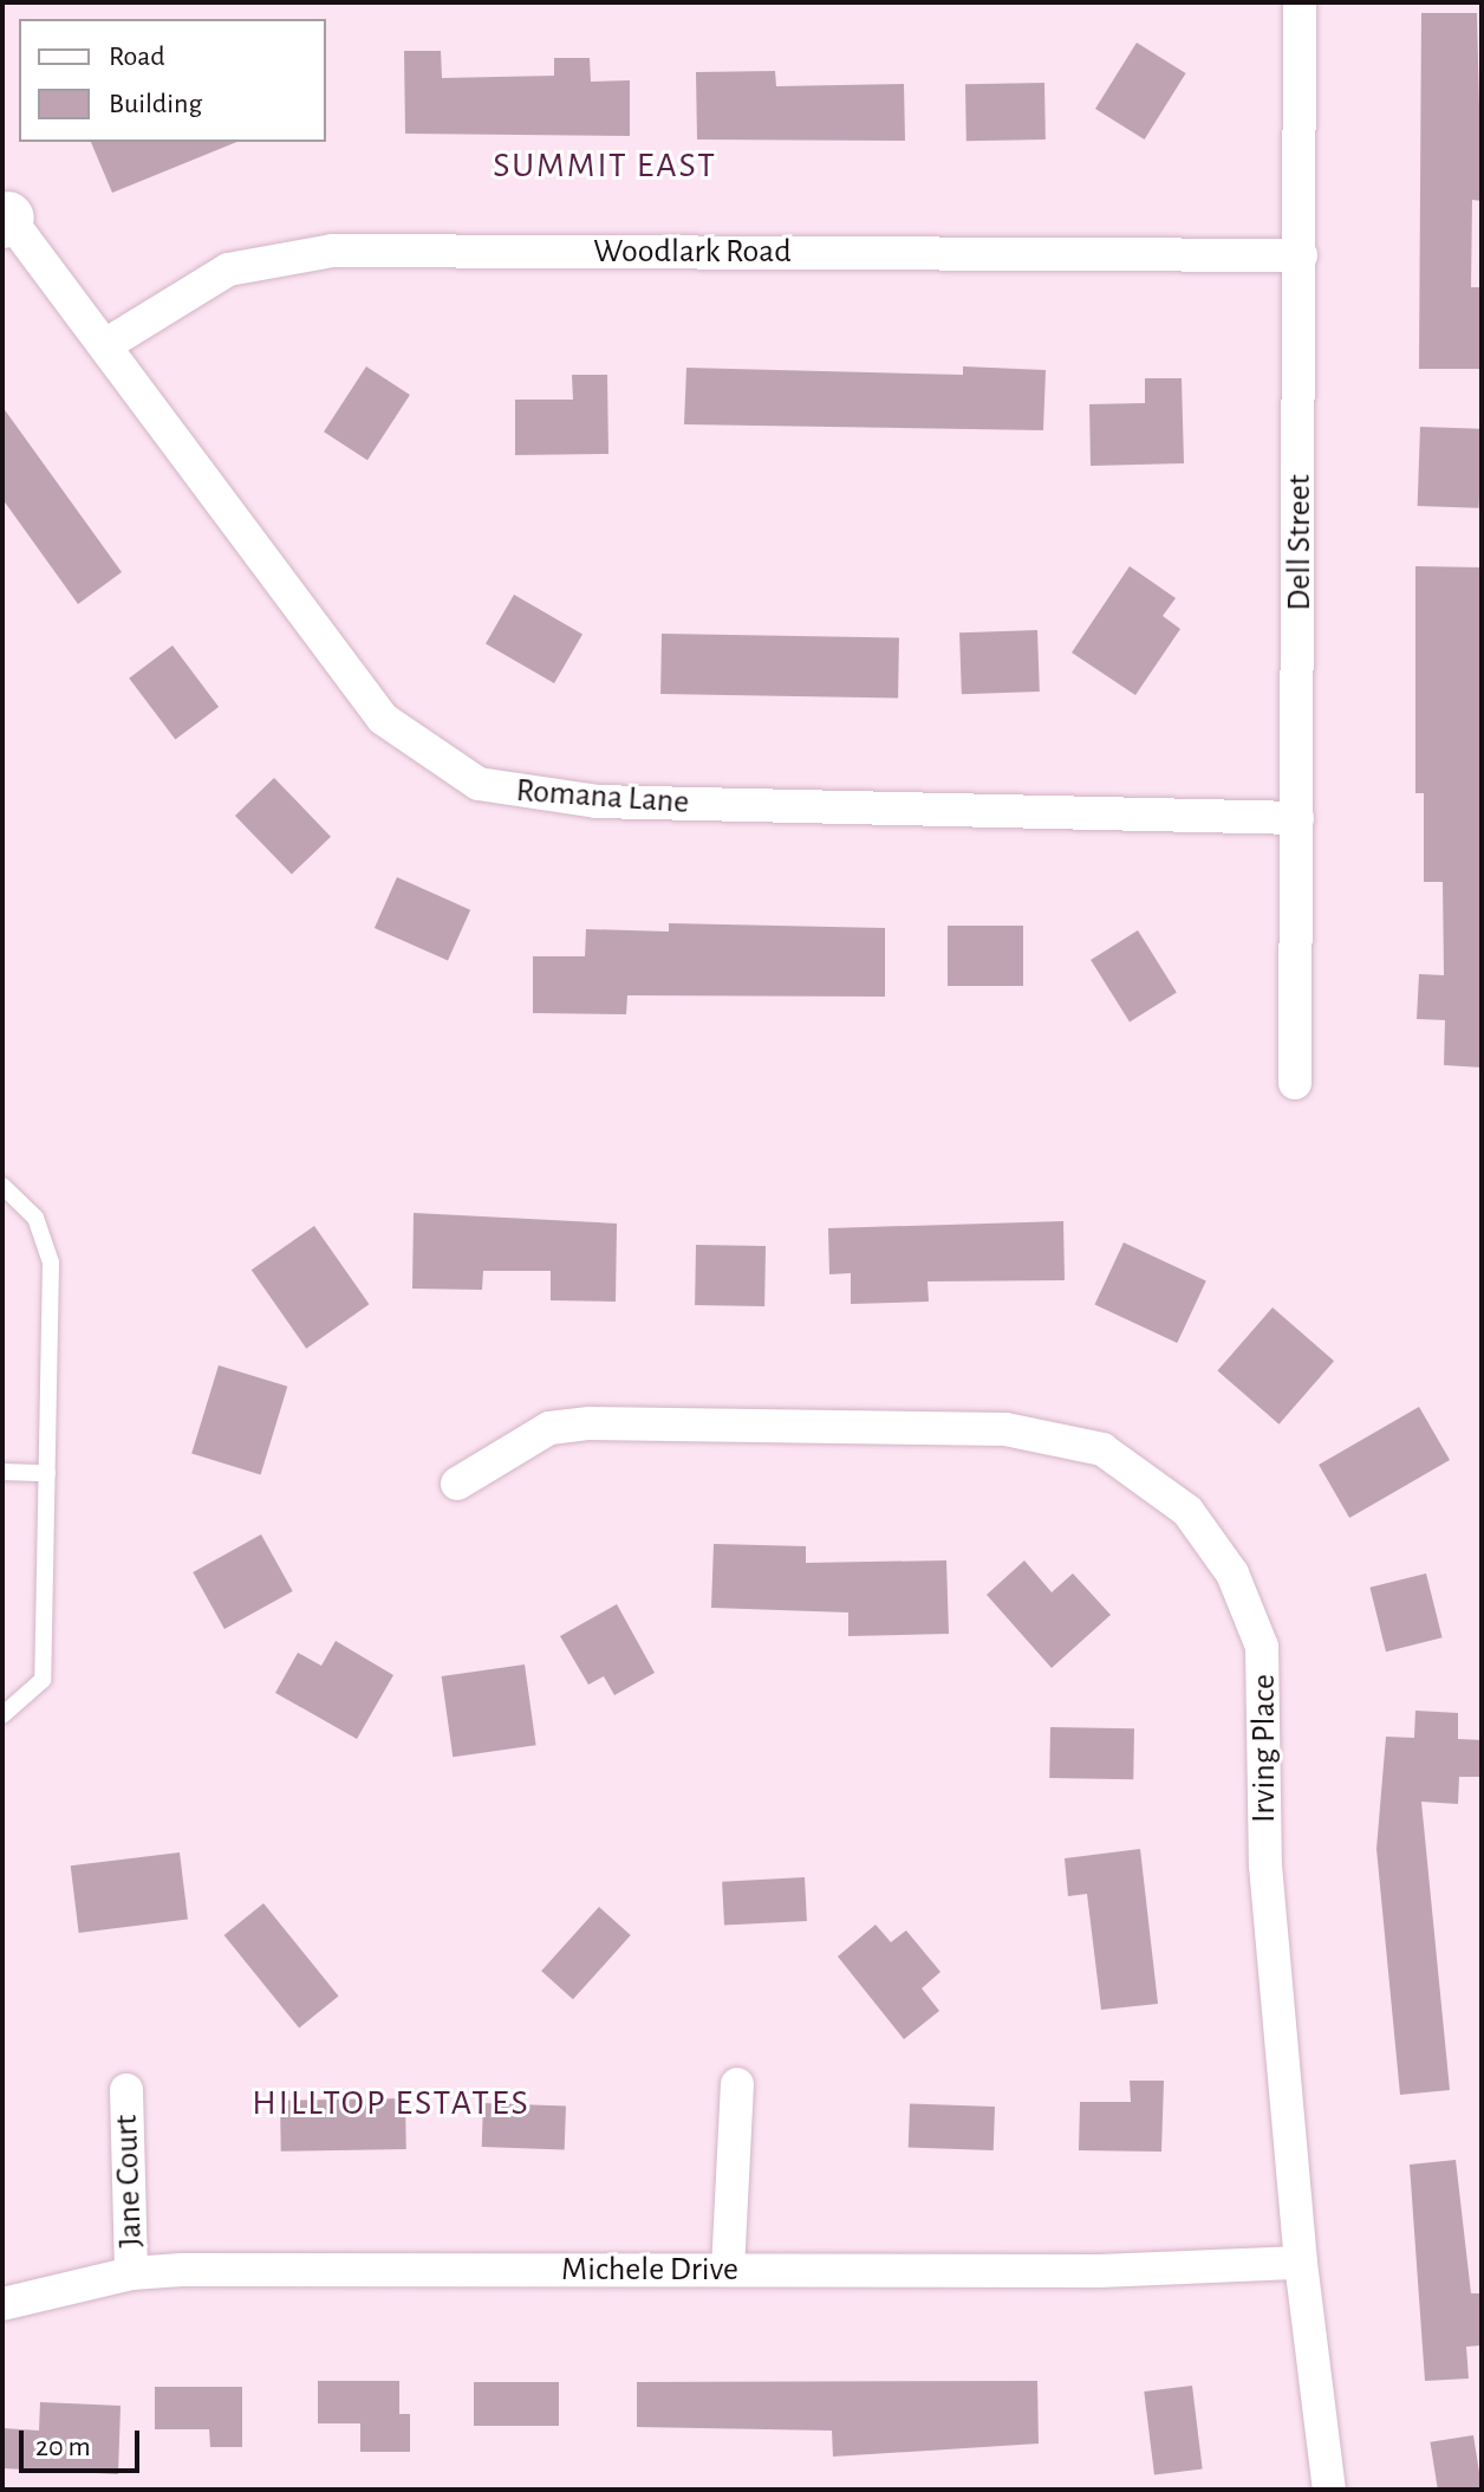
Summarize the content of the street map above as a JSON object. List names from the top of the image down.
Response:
{
  "streets": {
    "street": [
      "Woodlark Road",
      "Dell Street",
      "Romana Lane",
      "Irving Place",
      "Jane Court",
      "Michele Drive"
    ]
  },
  "crossings": [
    ["Woodlark Road", "Dell Street"],
    ["Woodlark Road", "Romana Lane"],
    ["Dell Street", "Romana Lane"],
    ["Irving Place", "Michele Drive"],
    ["Jane Court", "Michele Drive"]
  ],
  "districts": ["SUMMIT EAST", "HILLTOP ESTATES"],
  "legend": ["Road", "Building"],
  "scale_bar": "20 m"
}
